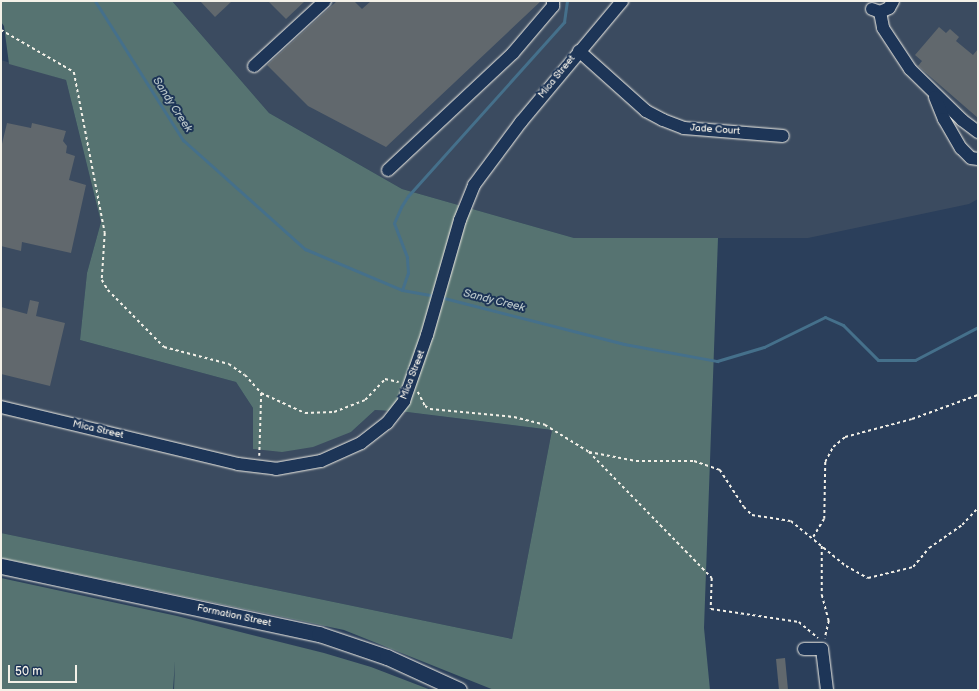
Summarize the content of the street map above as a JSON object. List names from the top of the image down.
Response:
{
  "streets": {
    "main road": ["Formation Street"],
    "street": ["Mica Street", "Jade Court"]
  },
  "crossings": [
    ["Mica Street", "Jade Court"]
  ],
  "water": ["Sandy Creek"],
  "scale_bar": "50 m"
}
